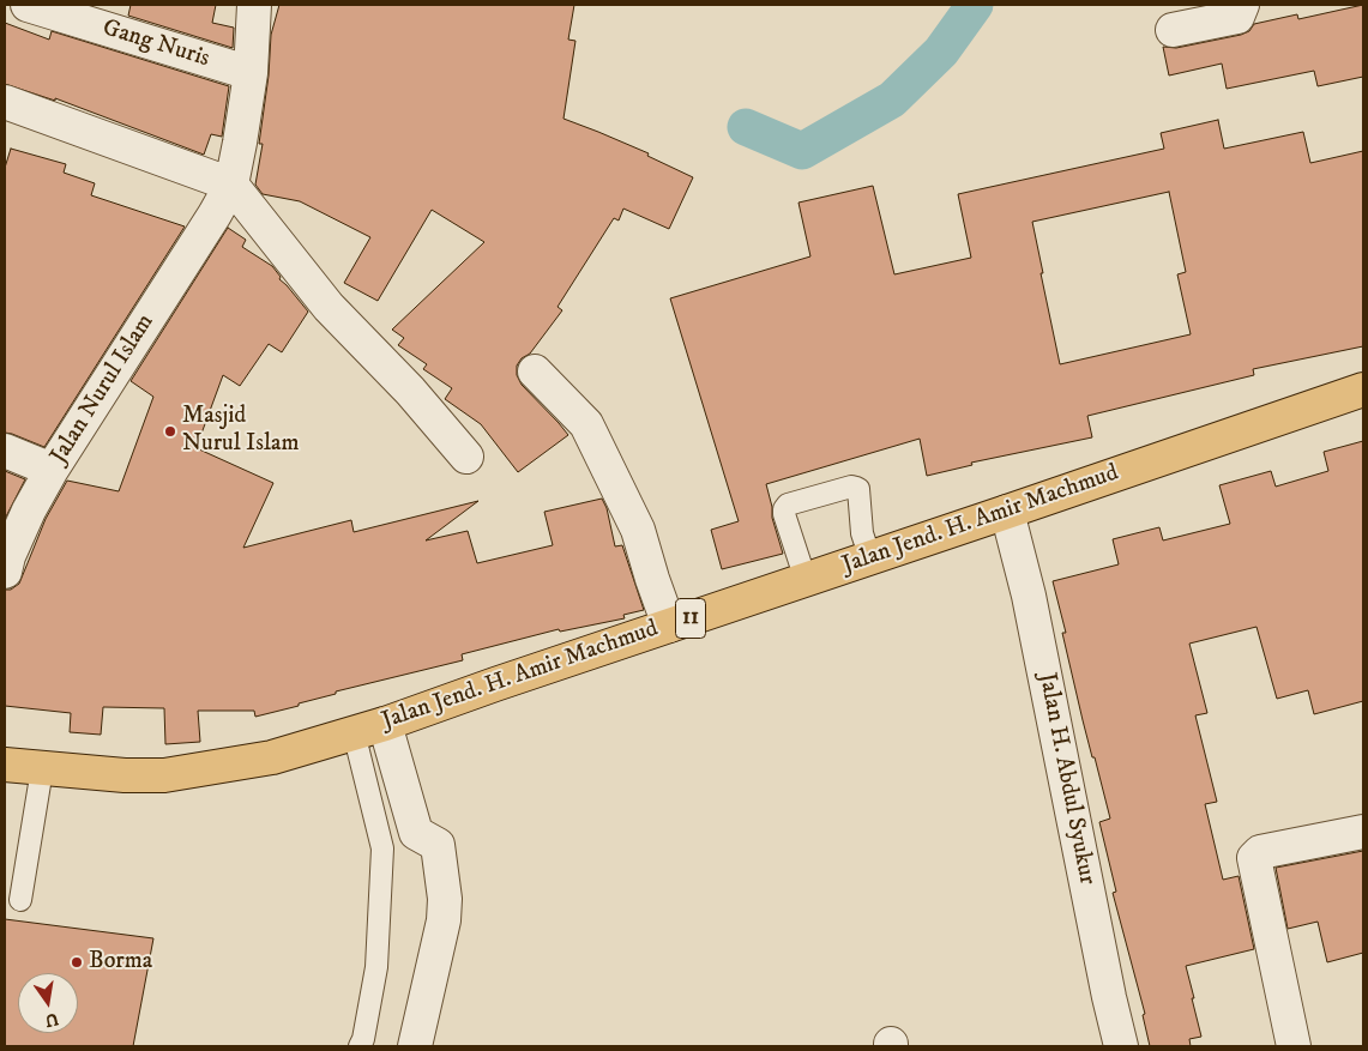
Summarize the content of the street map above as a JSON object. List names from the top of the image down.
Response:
{
  "streets": {
    "highway": ["Jalan Jend. H. Amir Machmud", "11"],
    "street": ["Gang Nuris", "Jalan Nurul Islam", "Jalan H. Abdul Syukur"]
  },
  "crossings": [
    ["Jalan Jend. H. Amir Machmud", "Jalan H. Abdul Syukur"]
  ],
  "places": ["Masjid Nurul Islam", "Borma"],
  "north": "bottom"
}
